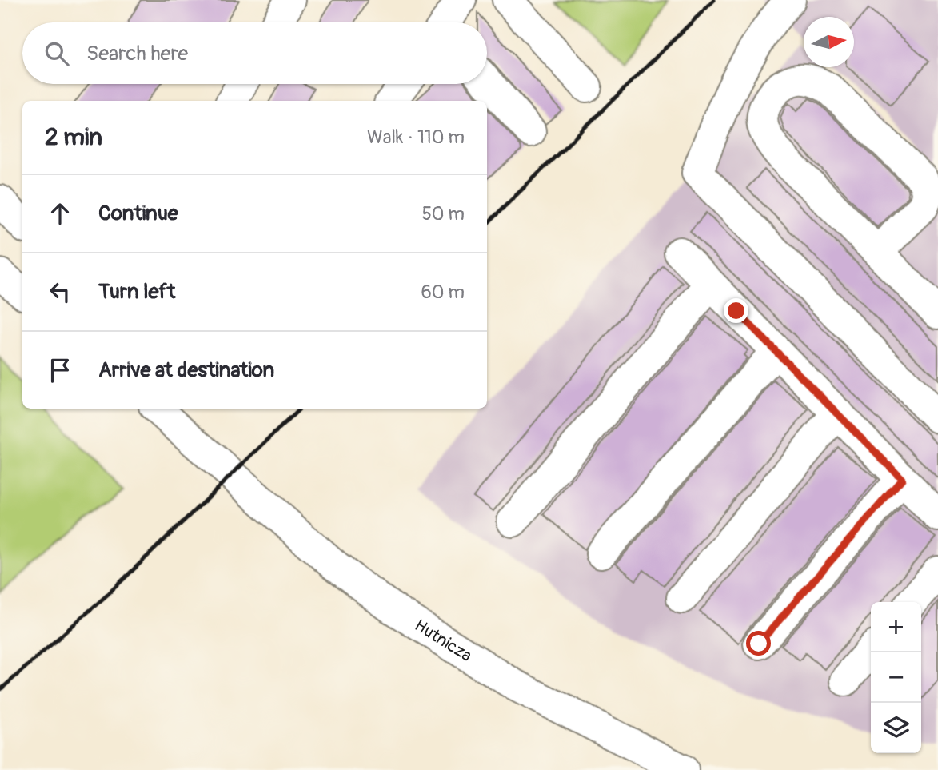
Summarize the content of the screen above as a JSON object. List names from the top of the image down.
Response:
{
  "streets": {
    "main road": ["Hutnicza"]
  },
  "north": "right",
  "page": {
    "search": "Search here",
    "heading": ["2 min", "Walk · 110 m"],
    "list": [
      ["Continue", "50 m"],
      ["Turn left", "60 m"],
      "Arrive at destination"
    ],
    "map_buttons": ["+", "−"]
  }
}
